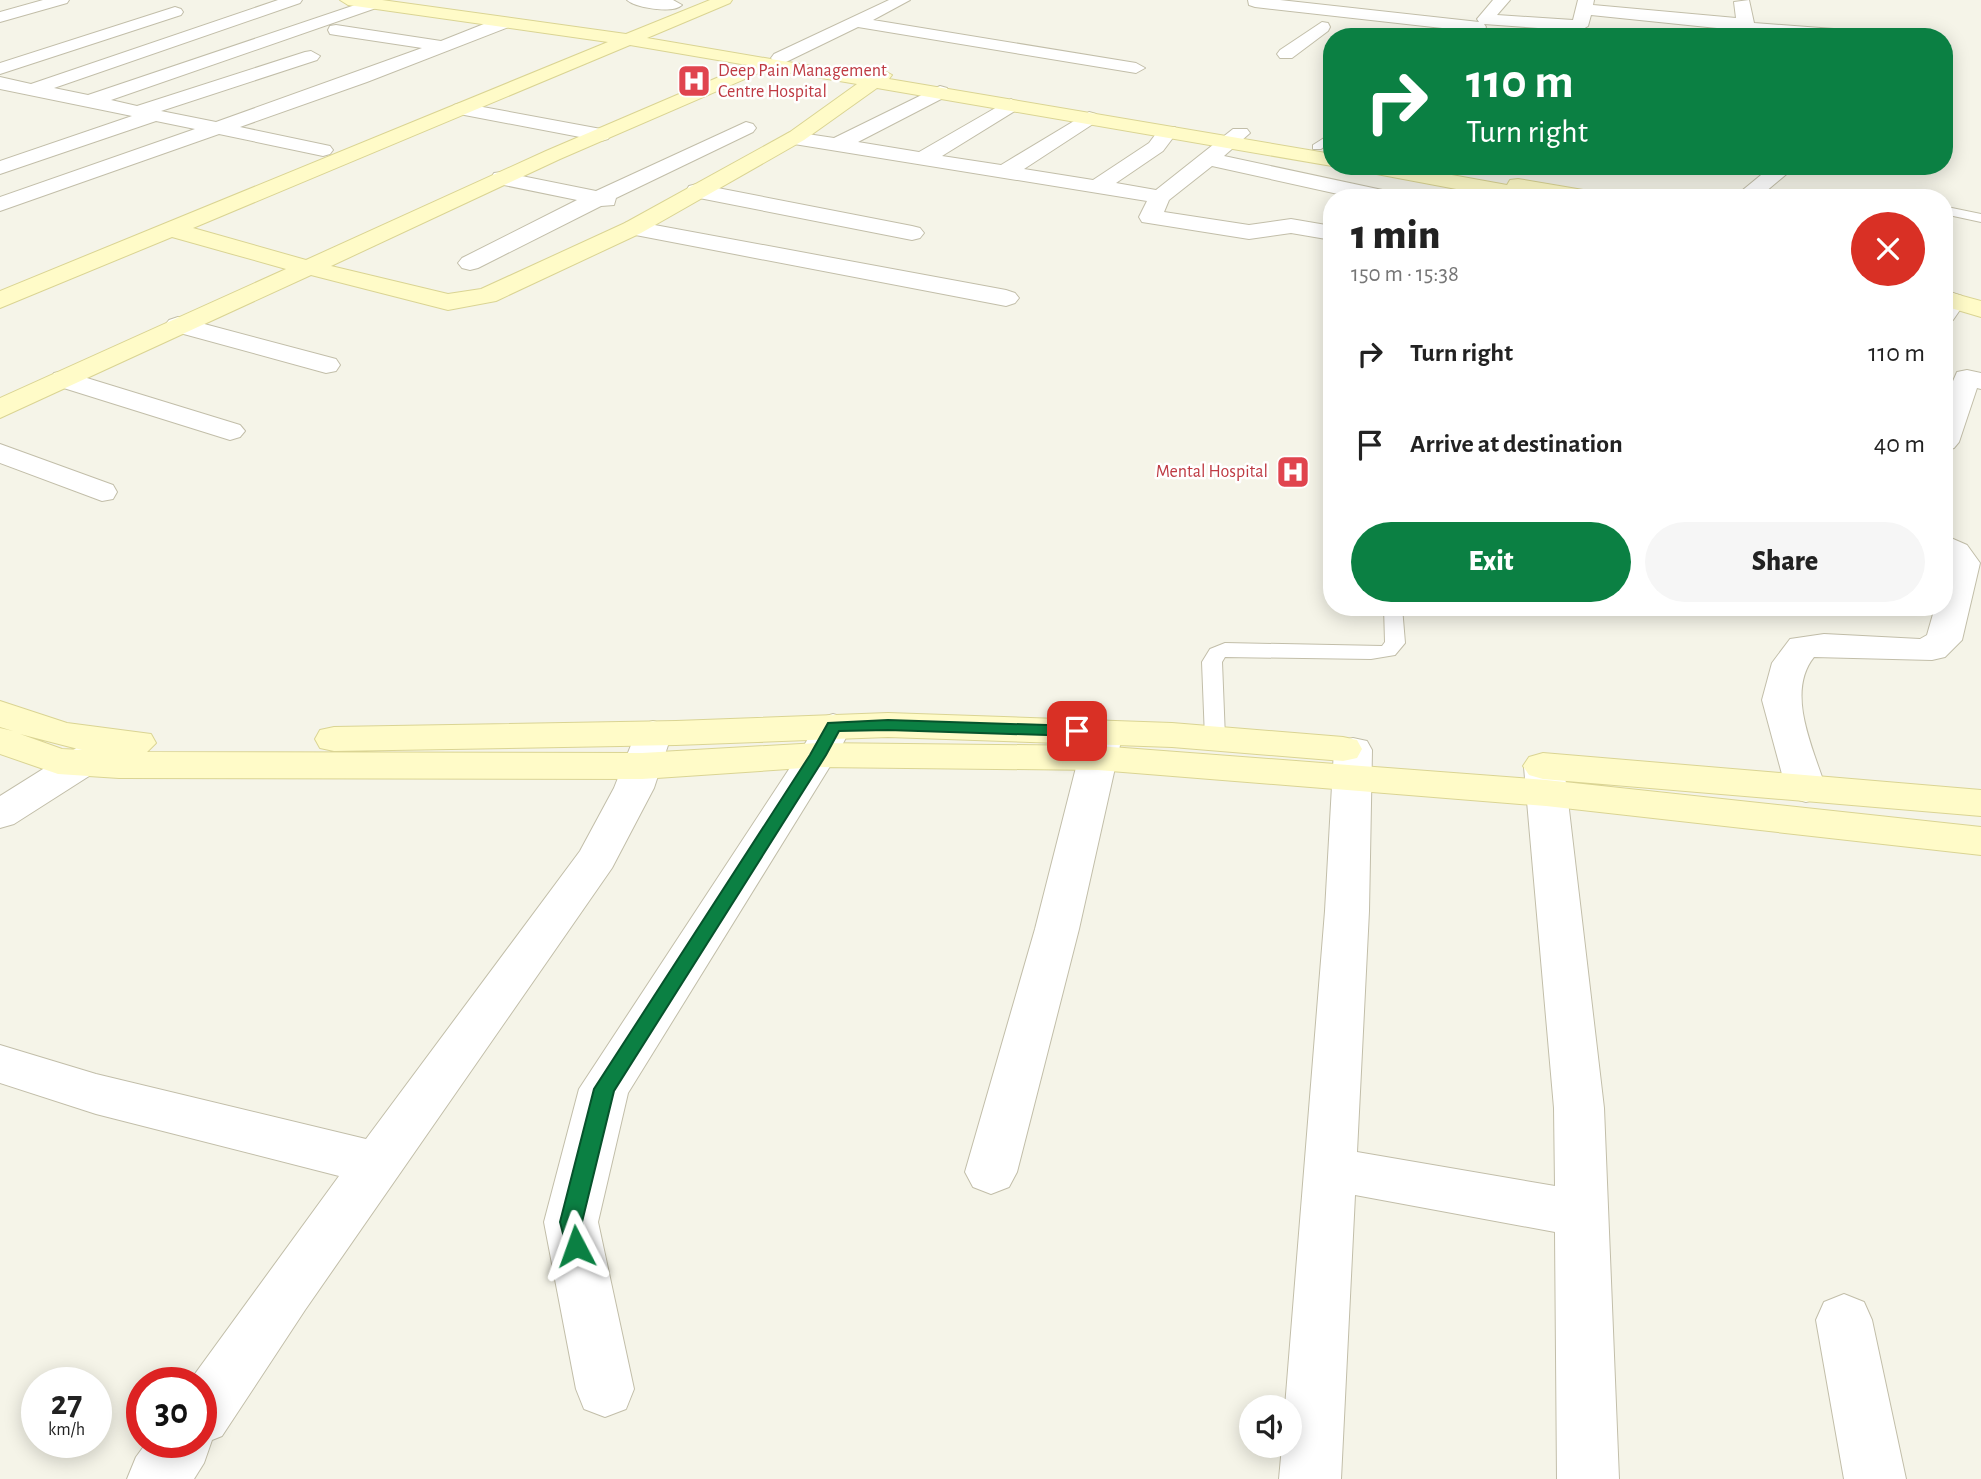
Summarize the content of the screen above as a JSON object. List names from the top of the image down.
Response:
{
  "places": {
    "hospital": ["Deep Pain Management Centre Hospital", "Mental Hospital"]
  },
  "page": {
    "turn": ["110 m", "Turn right"],
    "heading": ["1 min", "150 m · 15:38"],
    "list": [
      {
        "name": "Turn right",
        "value": "110 m"
      },
      {
        "name": "Arrive at destination",
        "value": "40 m"
      }
    ],
    "buttons": ["Exit", "Share"],
    "speed": "27 km/h",
    "limit": "30"
  }
}
